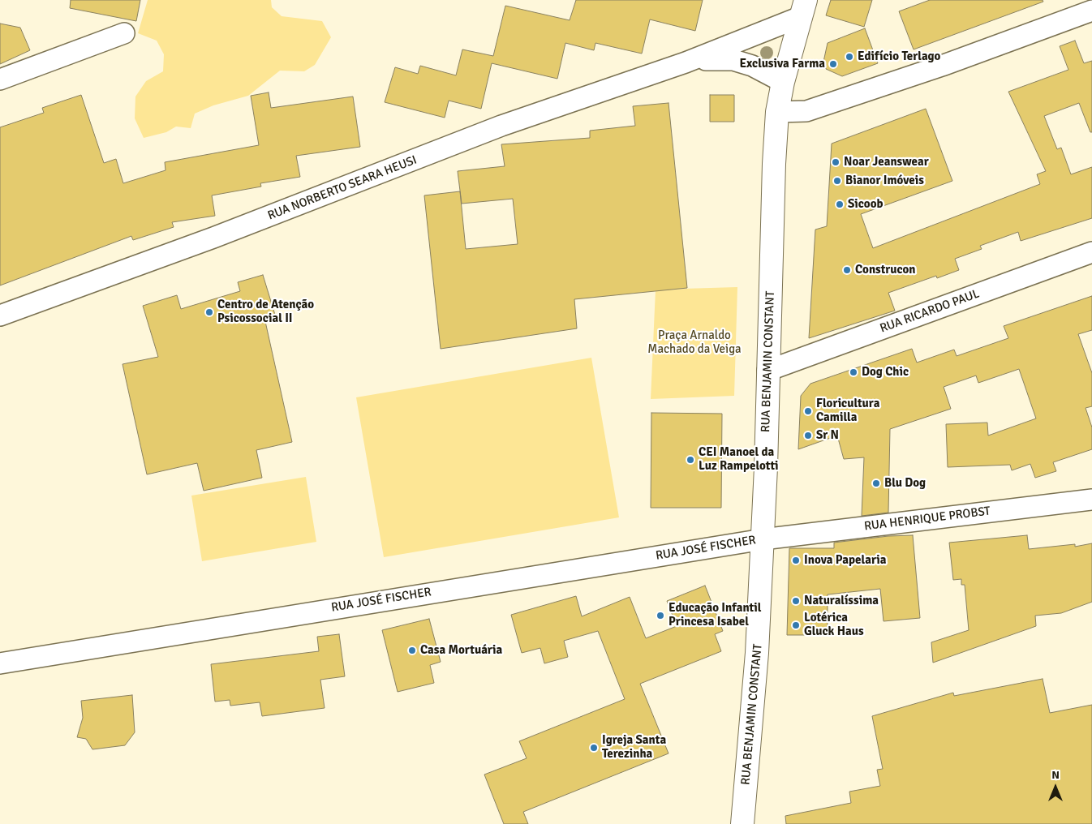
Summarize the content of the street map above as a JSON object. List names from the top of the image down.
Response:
{
  "streets": {
    "main road": ["RUA BENJAMIN CONSTANT"],
    "street": [
      "RUA NORBERTO SEARA HEUSI",
      "RUA RICARDO PAUL",
      "RUA HENRIQUE PROBST",
      "RUA JOSÉ FISCHER"
    ]
  },
  "crossings": [
    ["RUA NORBERTO SEARA HEUSI", "RUA BENJAMIN CONSTANT"],
    ["RUA RICARDO PAUL", "RUA BENJAMIN CONSTANT"],
    ["RUA BENJAMIN CONSTANT", "RUA HENRIQUE PROBST"],
    ["RUA BENJAMIN CONSTANT", "RUA JOSÉ FISCHER"],
    ["RUA HENRIQUE PROBST", "RUA JOSÉ FISCHER"]
  ],
  "parks": ["Praça Arnaldo Machado da Veiga"],
  "places": [
    "Edifício Terlago",
    "Exclusiva Farma",
    "Noar Jeanswear",
    "Bianor Imóveis",
    "Sicoob",
    "Construcon",
    "Centro de Atenção Psicossocial II",
    "Dog Chic",
    "Floricultura Camilla",
    "Sr N",
    "CEI Manoel da Luz Rampelotti",
    "Blu Dog",
    "Inova Papelaria",
    "Naturalíssima",
    "Educação Infantil Princesa Isabel",
    "Lotérica Gluck Haus",
    "Casa Mortuária",
    "Igreja Santa Terezinha"
  ],
  "north": "top"
}
